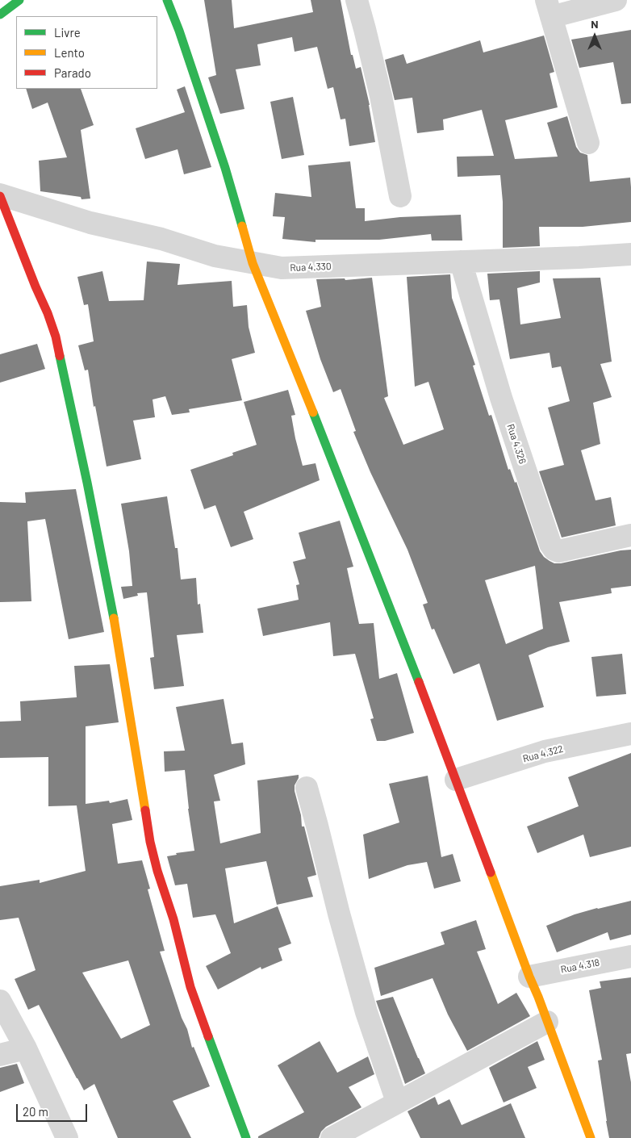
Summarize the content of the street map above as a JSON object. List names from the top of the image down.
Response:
{
  "streets": {
    "street": [
      "Rua 4.330",
      "Rua 4.326",
      "Rua 4.322",
      "Rua 4.318"
    ]
  },
  "crossings": [
    ["Rua 4.330", "Rua 4.326"]
  ],
  "legend": ["Livre", "Lento", "Parado"],
  "scale_bar": "20 m",
  "north": "top"
}
